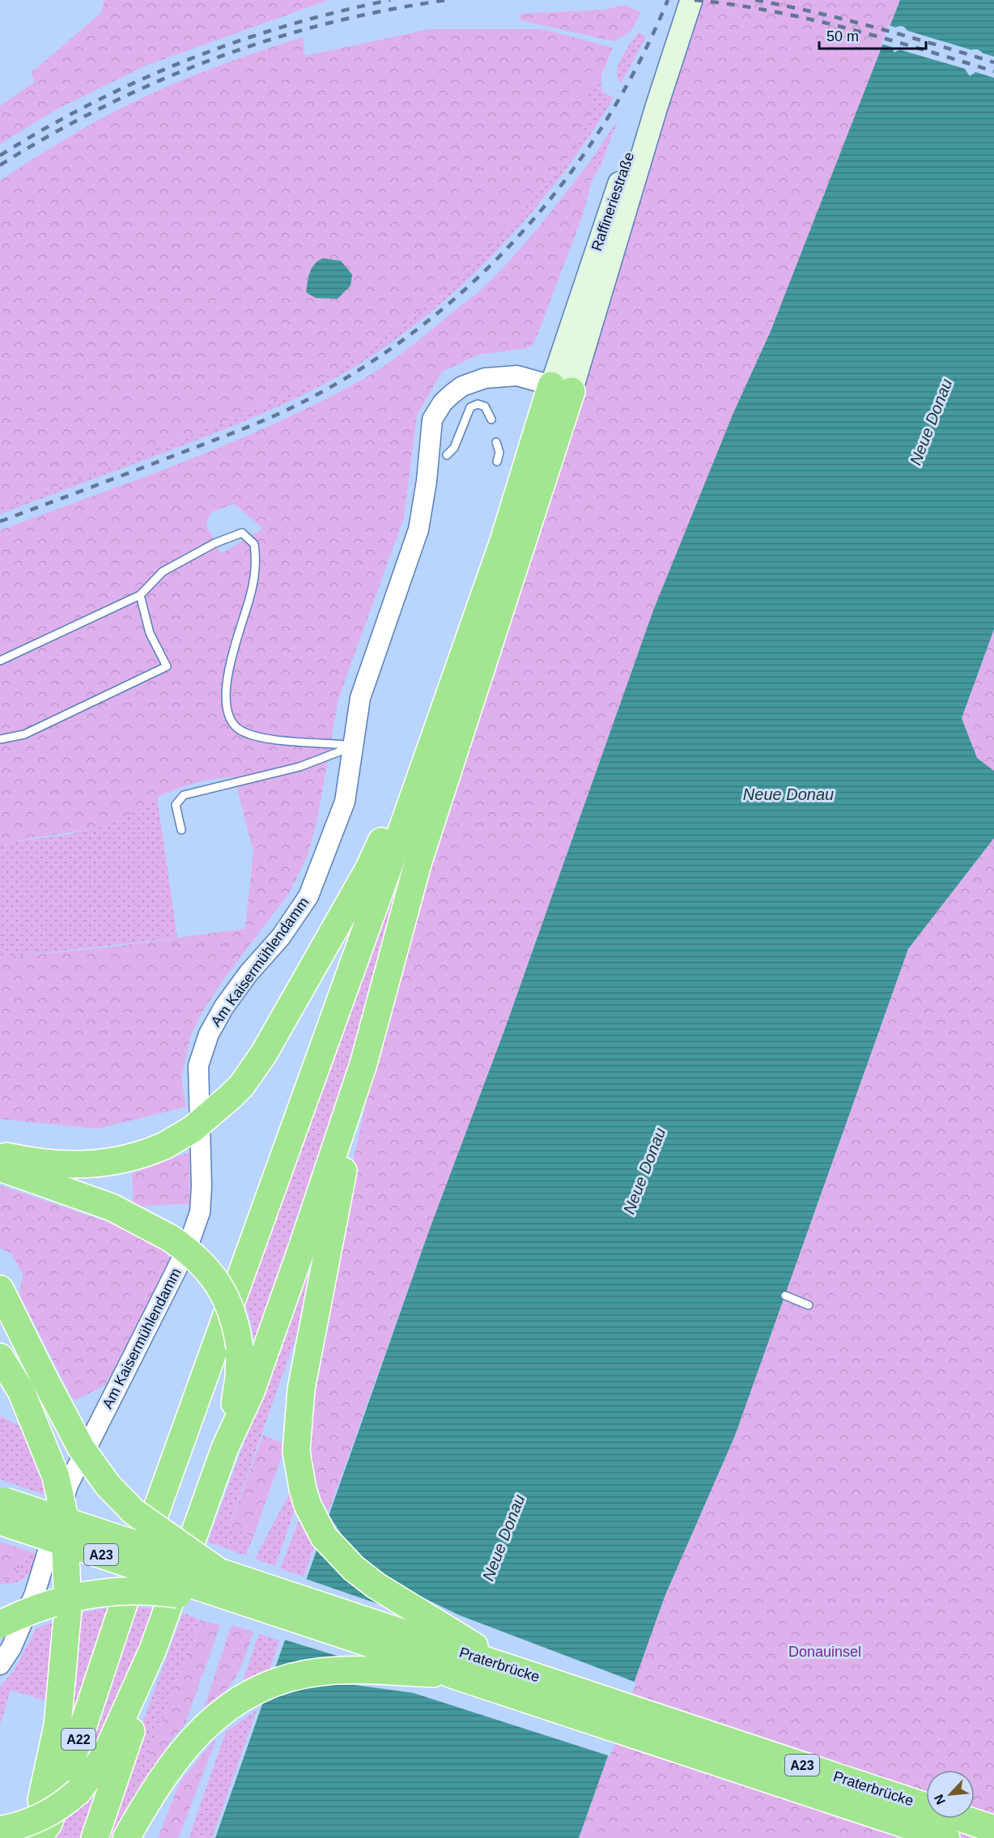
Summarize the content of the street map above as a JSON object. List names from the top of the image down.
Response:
{
  "streets": {
    "highway": ["A23", "Praterbrücke", "A22"],
    "main road": ["Raffineriestraße"],
    "street": ["Am Kaisermühlendamm"]
  },
  "crossings": [
    ["Raffineriestraße", "Am Kaisermühlendamm"]
  ],
  "water": ["Neue Donau"],
  "parks": ["Donauinsel"],
  "scale_bar": "50 m",
  "north": "bottom left"
}
